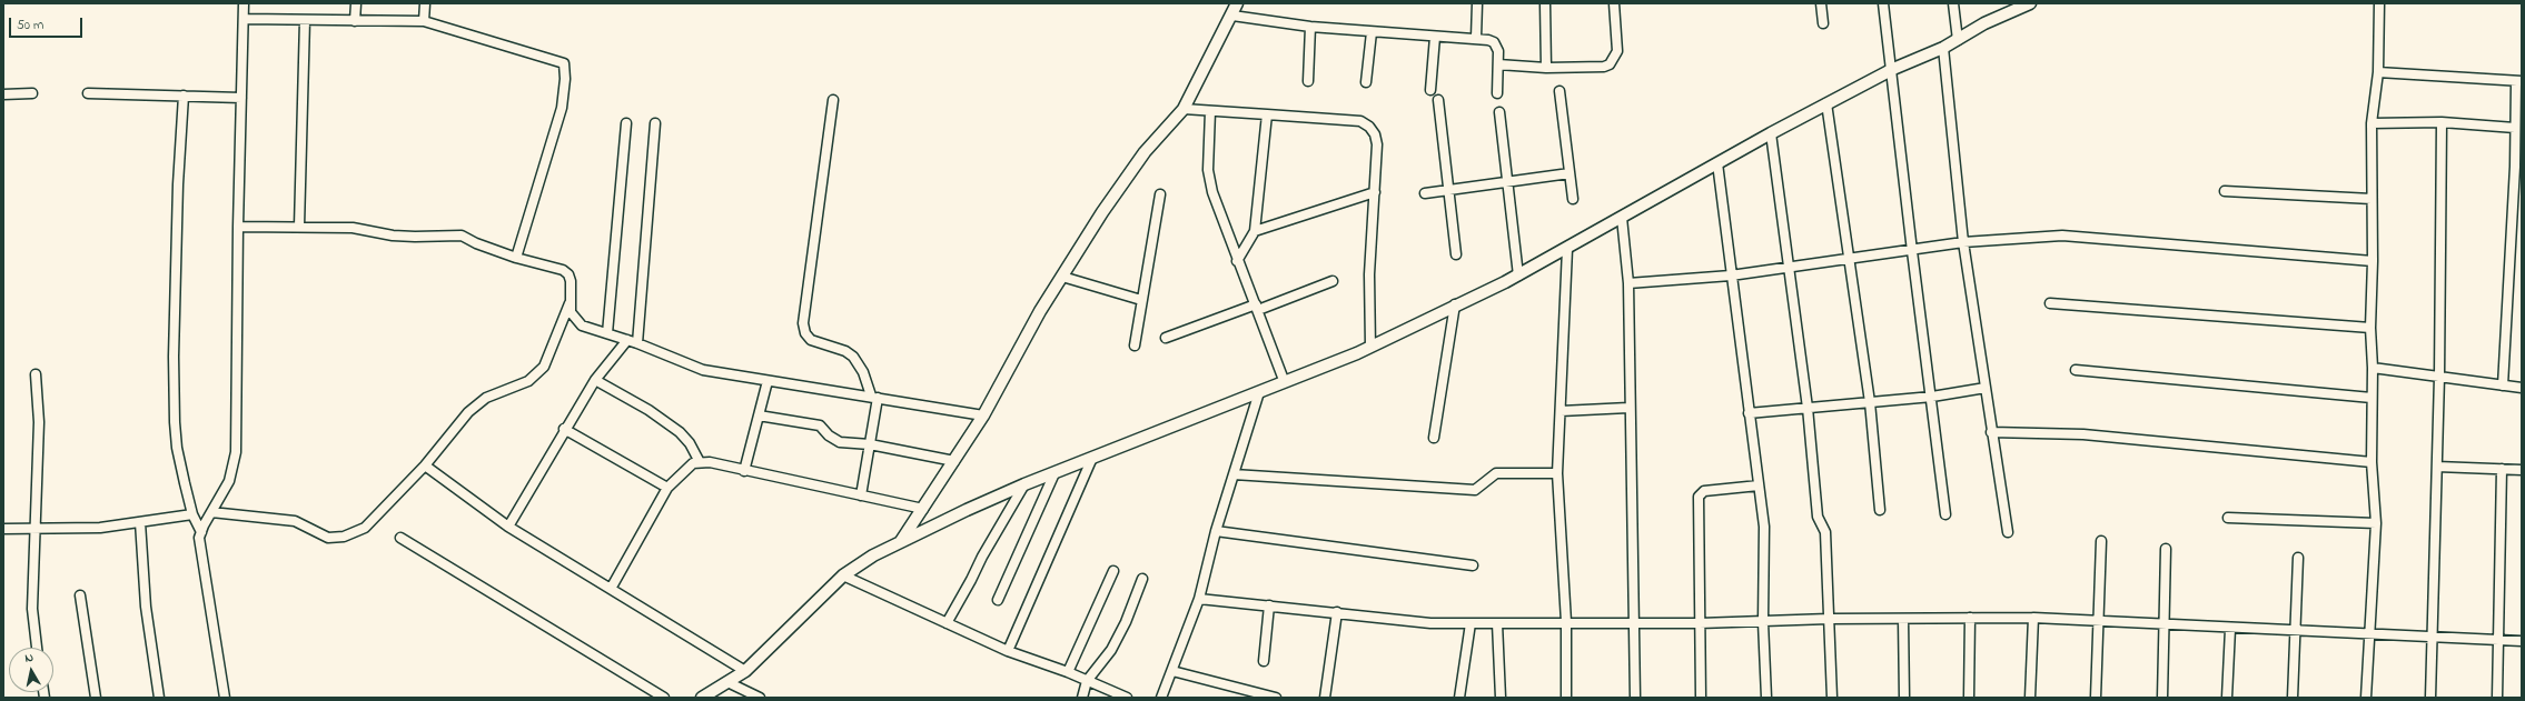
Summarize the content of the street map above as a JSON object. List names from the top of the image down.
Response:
{
  "scale_bar": "50 m",
  "north": "top"
}
